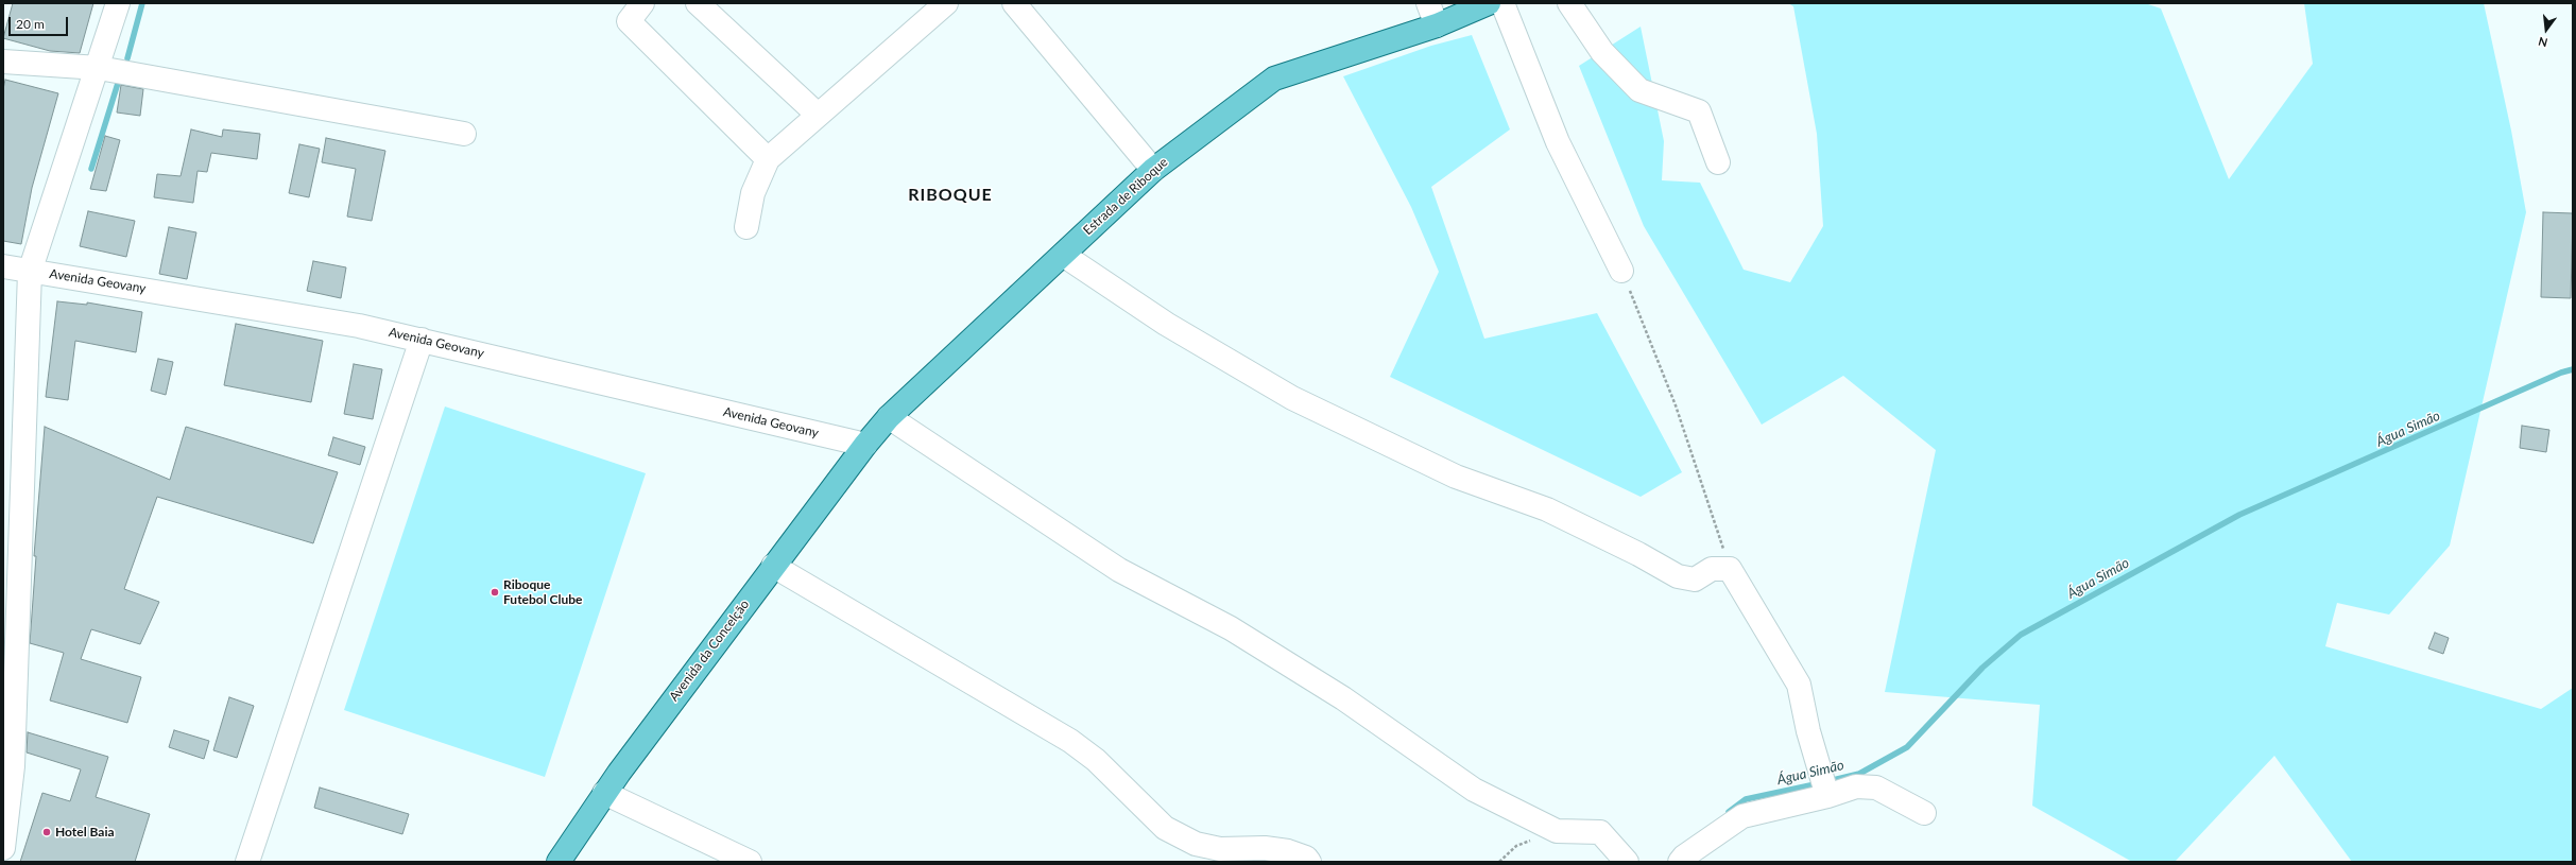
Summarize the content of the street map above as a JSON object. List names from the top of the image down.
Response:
{
  "streets": {
    "main road": ["Estrada de Riboque", "Avenida da Concelção"],
    "street": ["Avenida Geovany"]
  },
  "crossings": [
    ["Estrada de Riboque", "Avenida Geovany"],
    ["Estrada de Riboque", "Avenida da Concelção"],
    ["Avenida Geovany", "Avenida da Concelção"]
  ],
  "districts": ["RIBOQUE"],
  "water": ["Água Simão"],
  "places": ["Riboque Futebol Clube", "Hotel Baia"],
  "scale_bar": "20 m",
  "north": "bottom"
}
